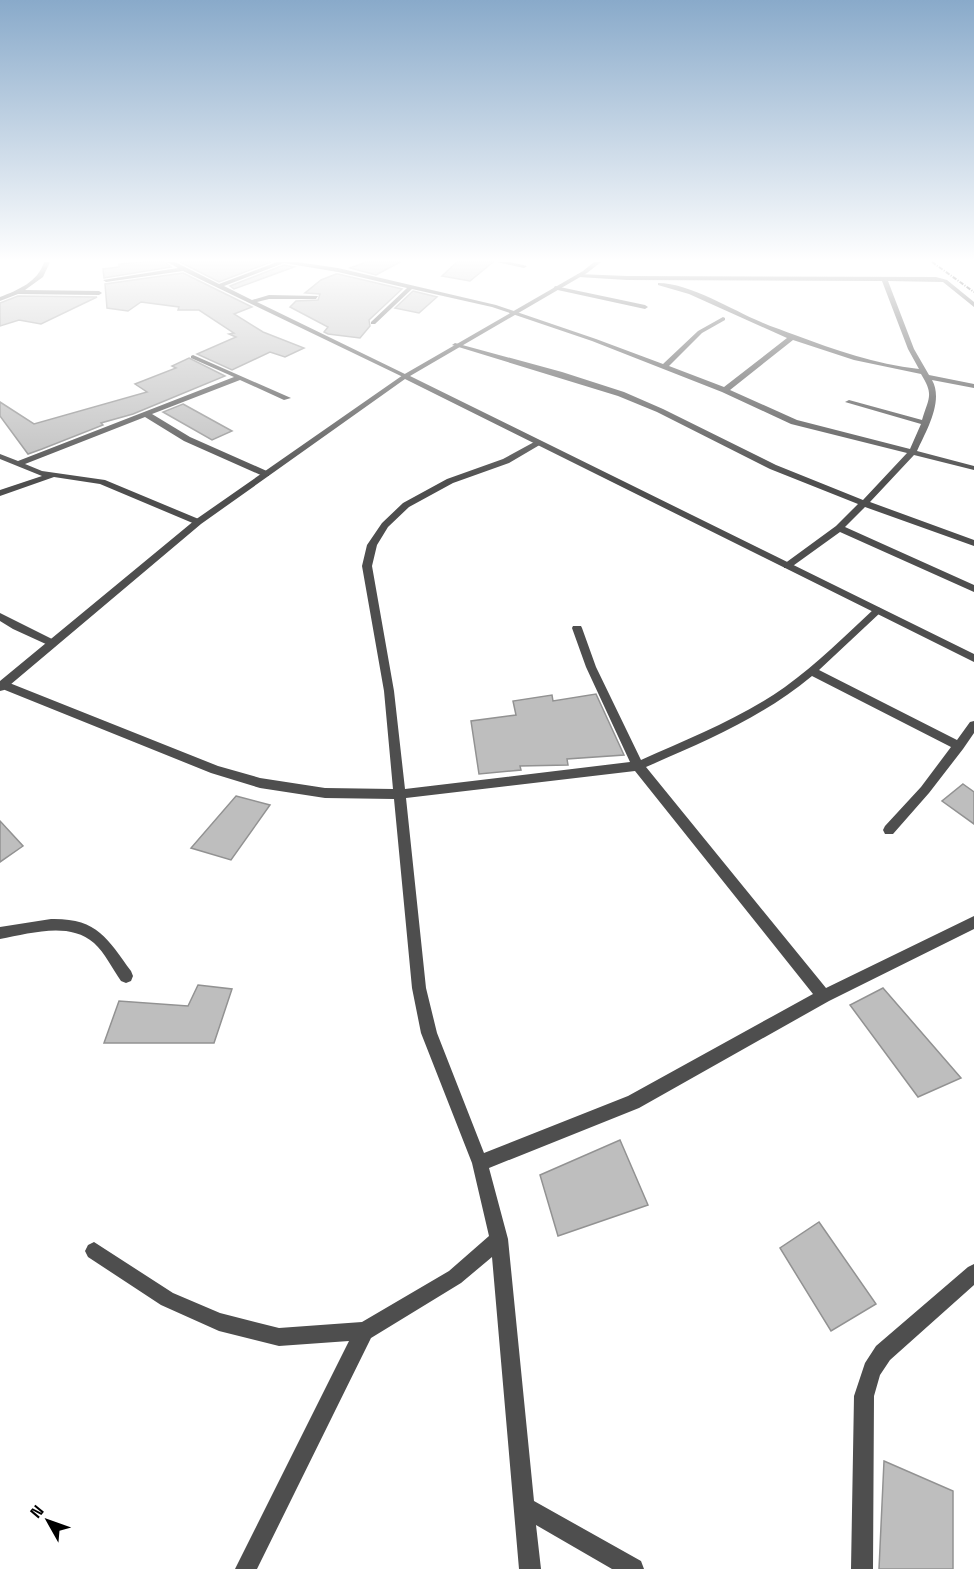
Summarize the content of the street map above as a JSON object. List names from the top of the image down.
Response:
{
  "north": "top left"
}
